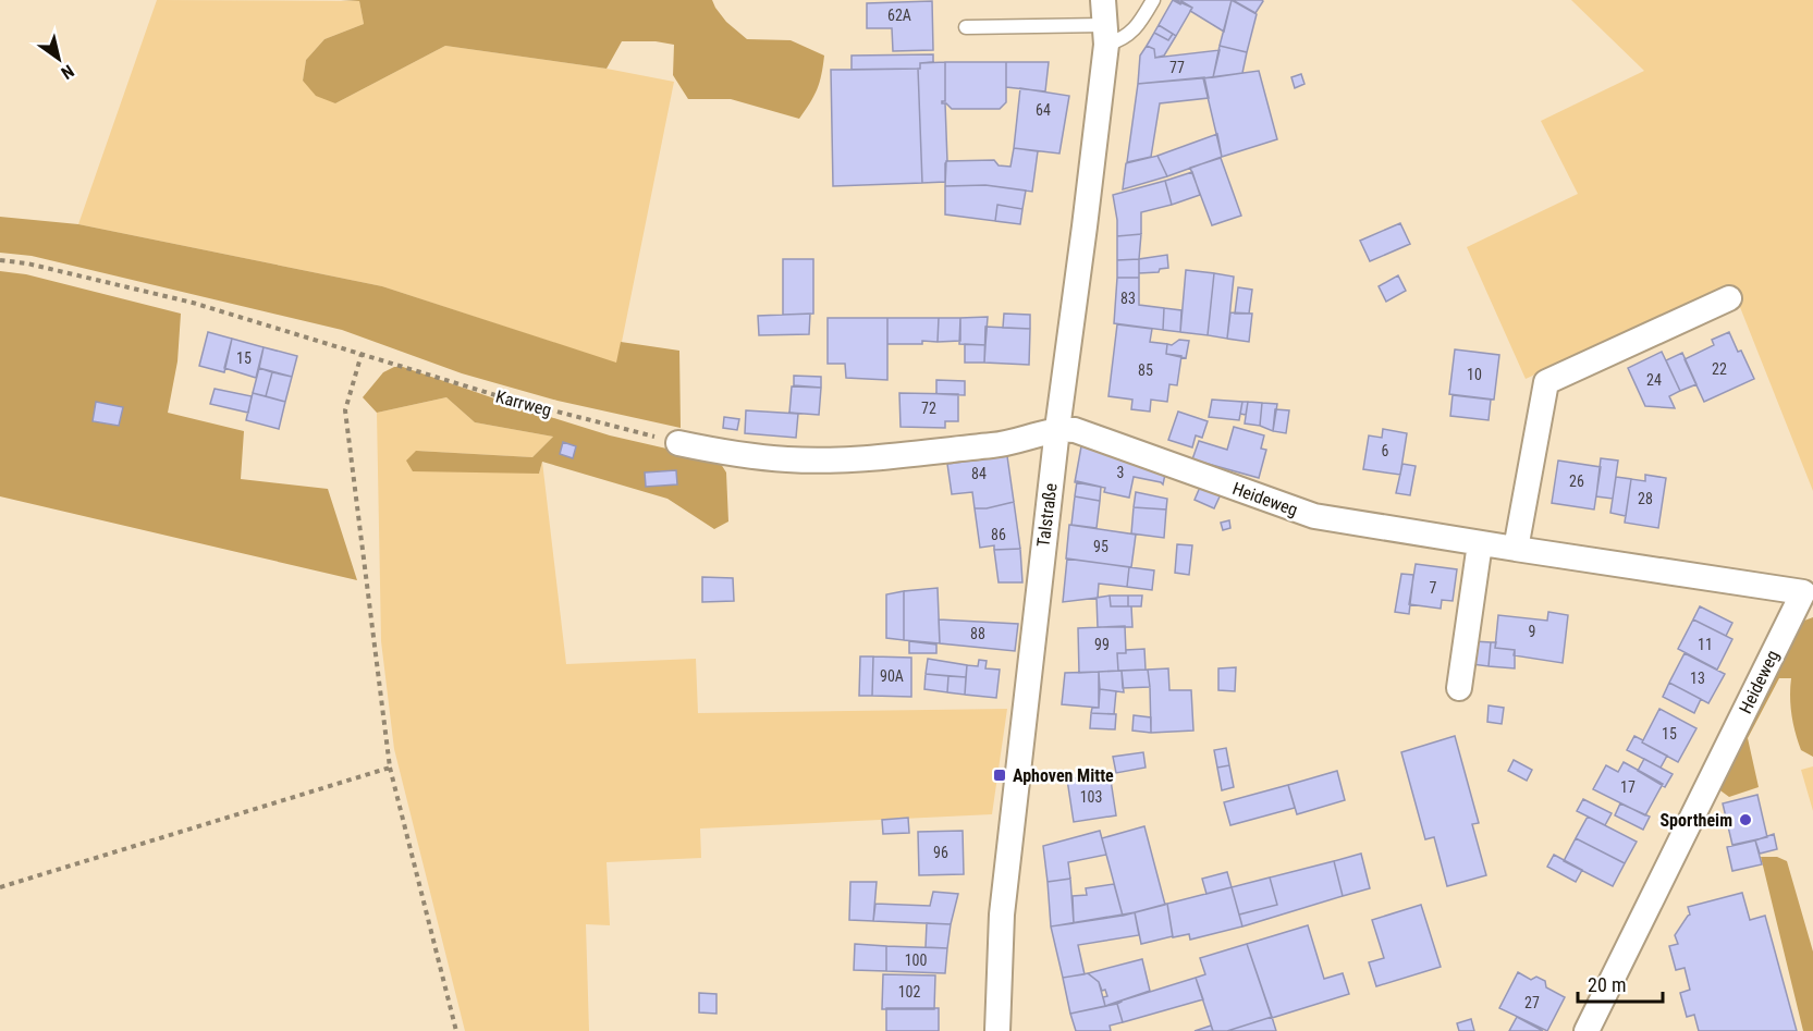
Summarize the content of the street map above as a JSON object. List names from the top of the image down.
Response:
{
  "streets": {
    "street": ["Heideweg", "Talstraße"],
    "path": ["Karrweg"]
  },
  "crossings": [
    ["Heideweg", "Talstraße"]
  ],
  "places": {
    "transit": ["Aphoven Mitte"],
    "other": ["Sportheim"]
  },
  "house_numbers": [
    "62A",
    "77",
    "64",
    "83",
    "15",
    "22",
    "85",
    "10",
    "24",
    "72",
    "6",
    "3",
    "84",
    "26",
    "28",
    "86",
    "95",
    "7",
    "9",
    "88",
    "99",
    "11",
    "90A",
    "13",
    "15",
    "17",
    "103",
    "96",
    "100",
    "102",
    "27"
  ],
  "scale_bar": "20 m",
  "north": "bottom right"
}
